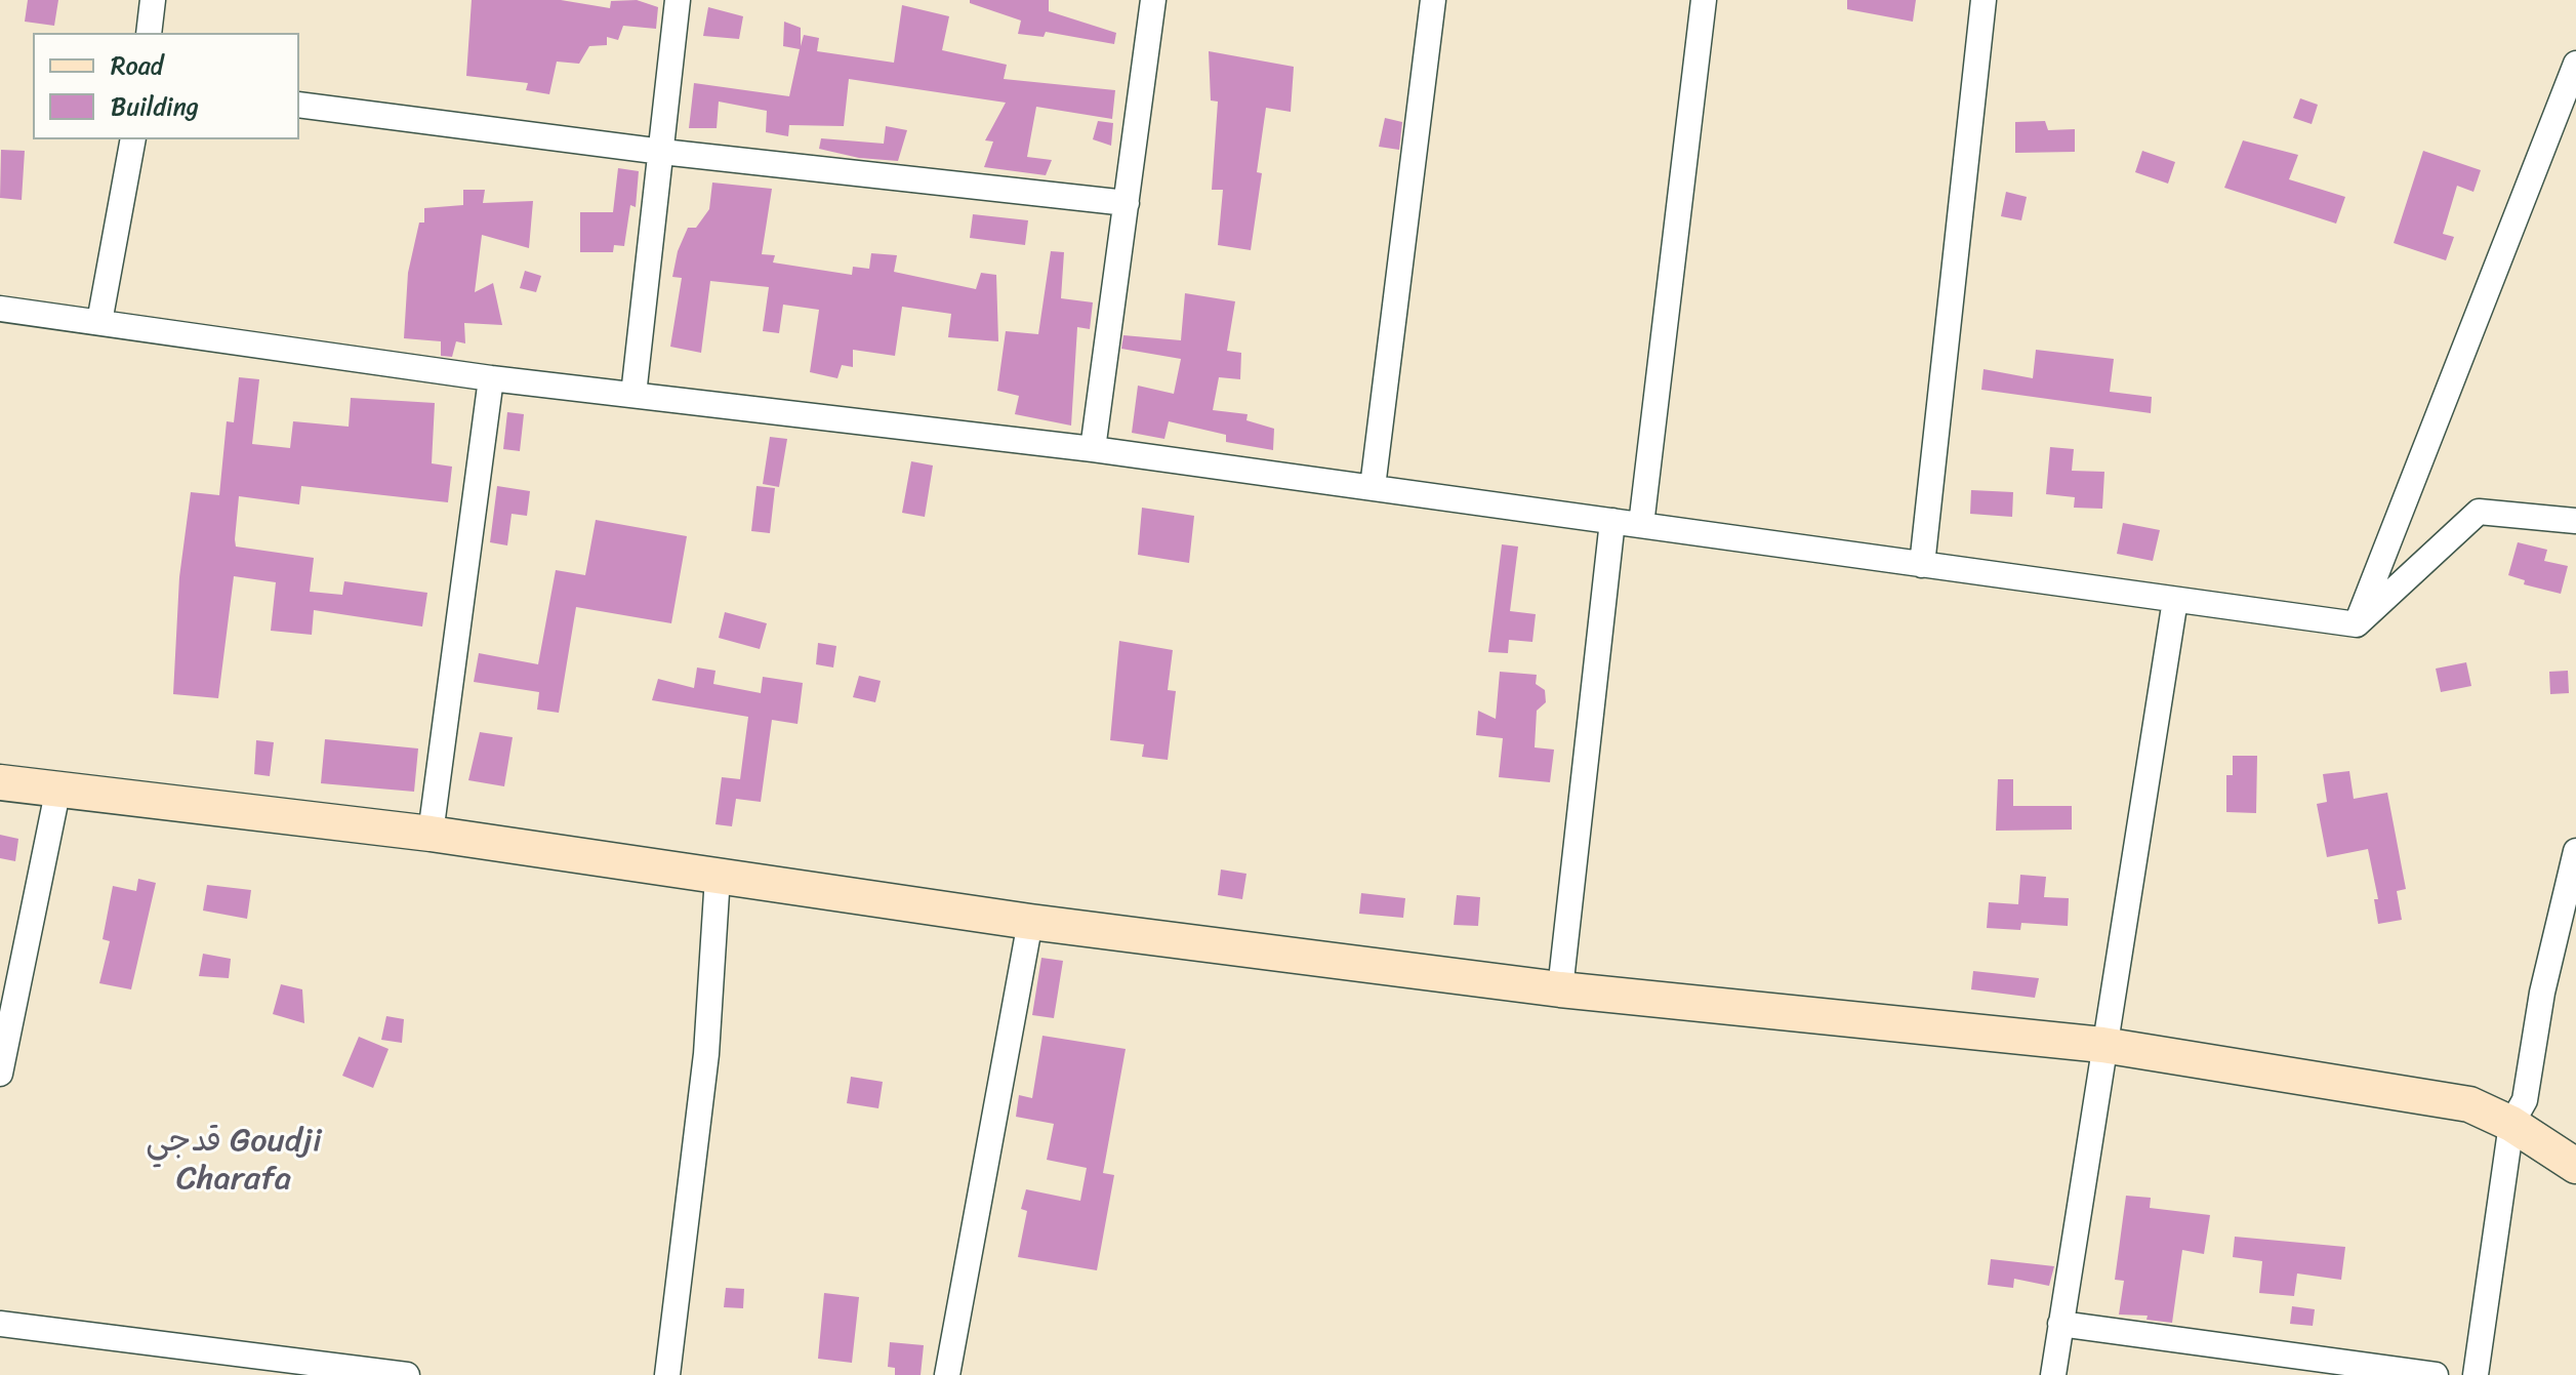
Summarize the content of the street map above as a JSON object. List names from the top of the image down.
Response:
{
  "districts": ["قدجي Goudji Charafa"],
  "legend": ["Road", "Building"]
}
